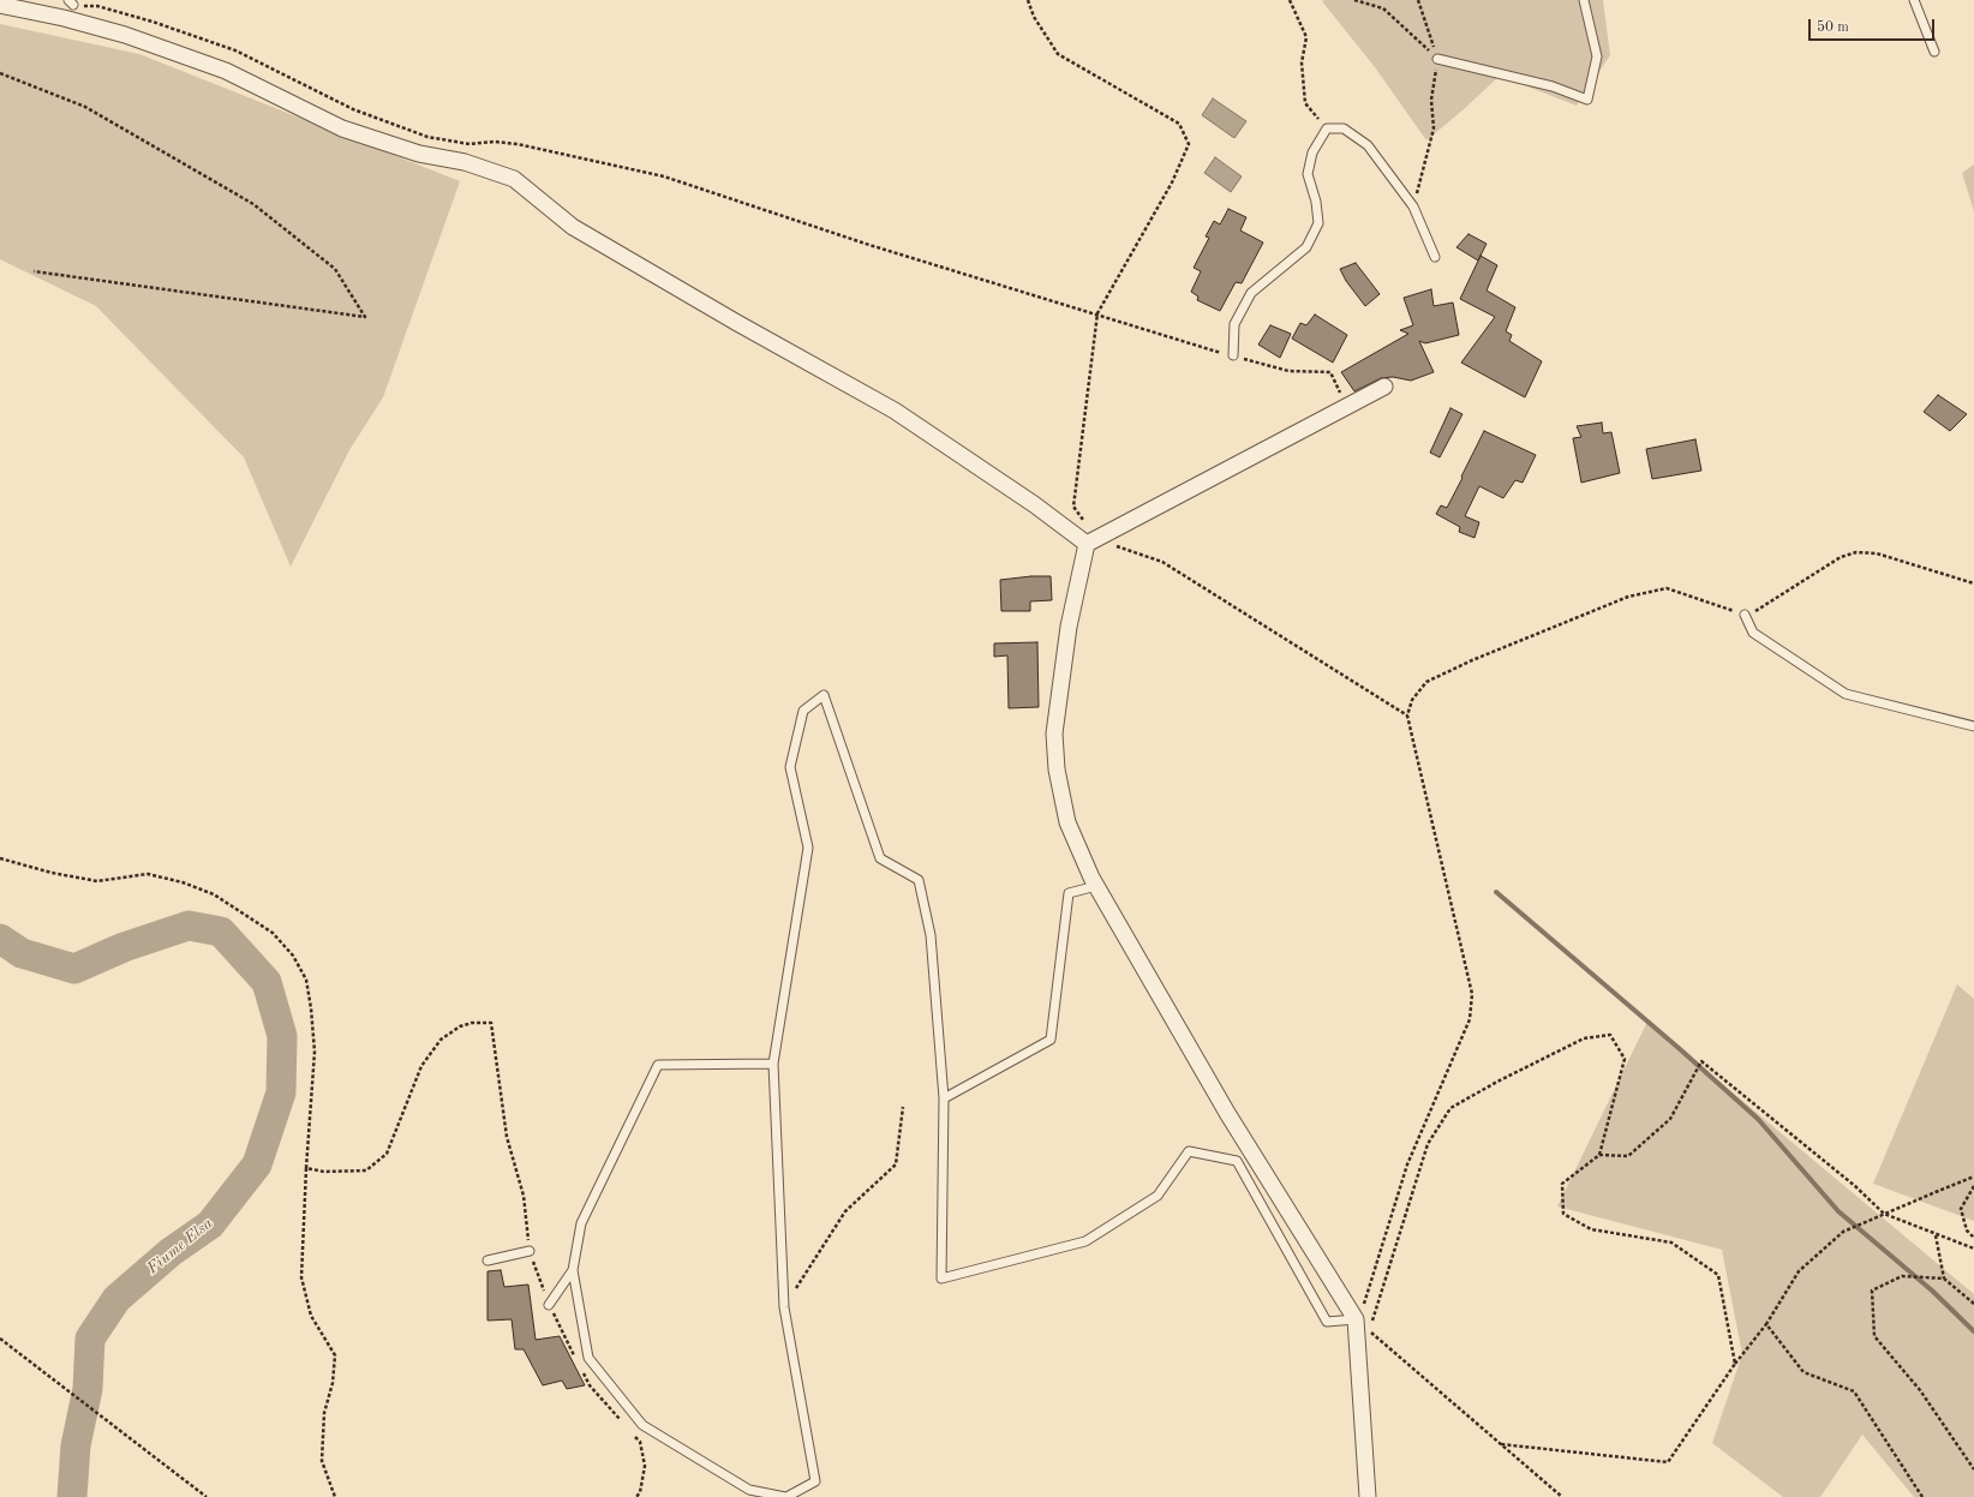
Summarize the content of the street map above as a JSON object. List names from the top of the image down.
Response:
{
  "water": ["Fiume Elsa"],
  "scale_bar": "50 m"
}
